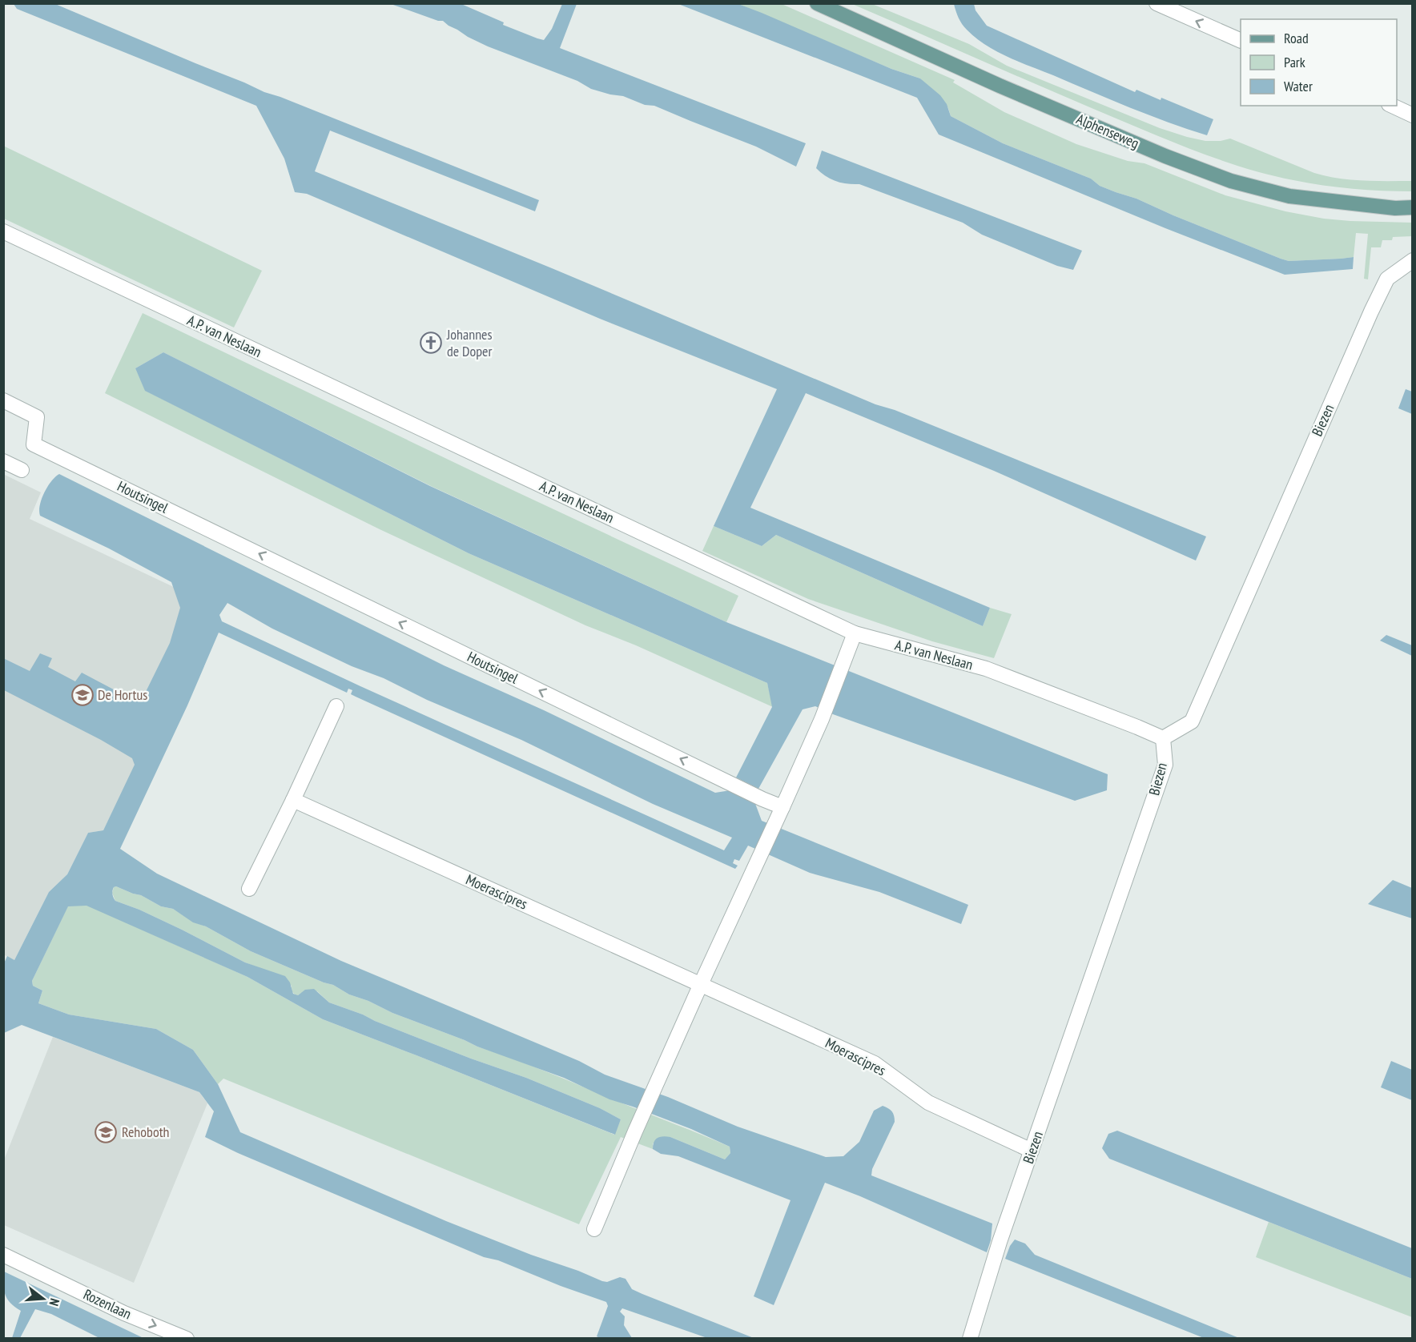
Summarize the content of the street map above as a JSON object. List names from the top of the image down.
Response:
{
  "streets": {
    "main road": ["Alphenseweg"],
    "street": [
      "A.P. van Neslaan",
      "Biezen",
      "Houtsingel",
      "Moerascipres",
      "Rozenlaan"
    ]
  },
  "crossings": [
    ["A.P. van Neslaan", "Biezen"],
    ["Biezen", "Moerascipres"]
  ],
  "one_way": ["Houtsingel", "Rozenlaan"],
  "places": {
    "church": ["Johannes de Doper"],
    "school or university": ["De Hortus", "Rehoboth"]
  },
  "legend": ["Road", "Park", "Water"],
  "north": "right"
}
